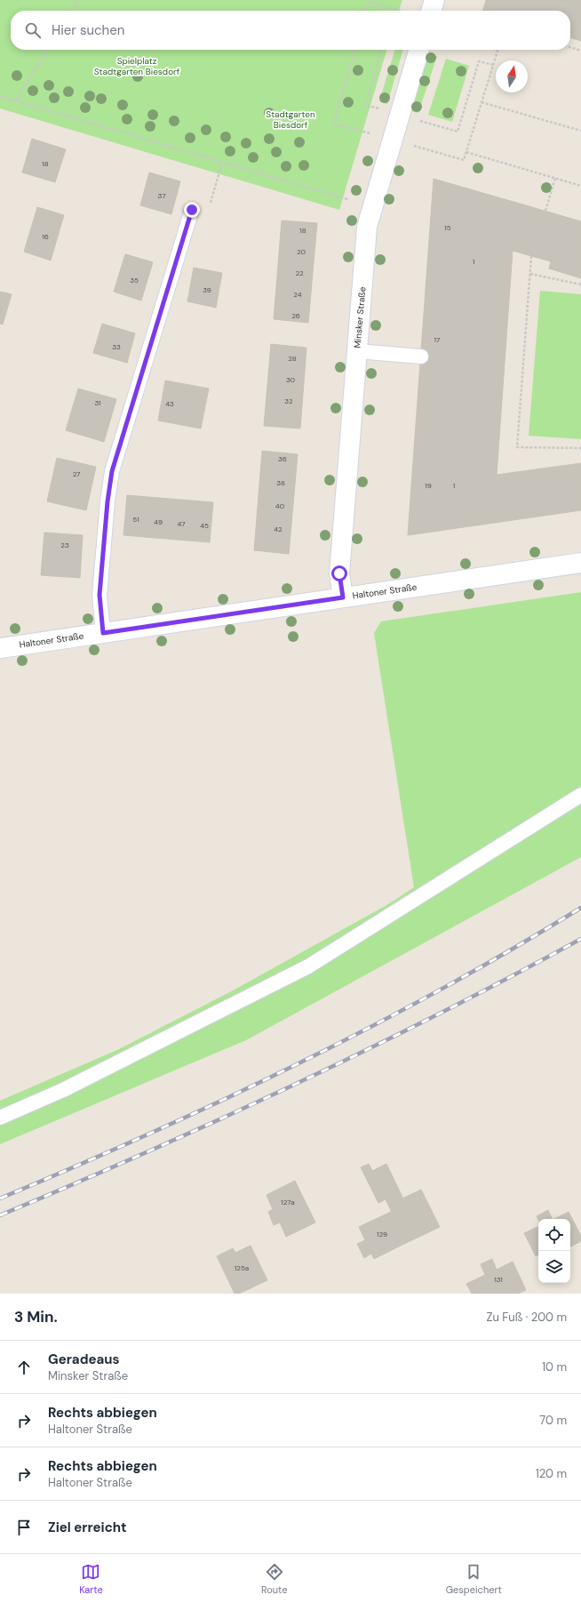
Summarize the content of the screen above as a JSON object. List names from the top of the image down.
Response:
{
  "streets": {
    "street": ["Minsker Straße", "Haltoner Straße"]
  },
  "crossings": [
    ["Minsker Straße", "Haltoner Straße"]
  ],
  "parks": ["Spielplatz Stadtgarten Biesdorf", "Stadtgarten Biesdorf"],
  "house_numbers": [
    "18",
    "37",
    "15",
    "18",
    "16",
    "20",
    "1",
    "22",
    "35",
    "39",
    "24",
    "26",
    "17",
    "33",
    "28",
    "30",
    "32",
    "31",
    "43",
    "36",
    "27",
    "38",
    "19",
    "1",
    "40",
    "51",
    "49",
    "47",
    "45",
    "42",
    "23",
    "127a",
    "129",
    "125a",
    "131"
  ],
  "north": "top",
  "page": {
    "search": "Hier suchen",
    "heading": ["3 Min.", "Zu Fuß · 200 m"],
    "list": [
      ["Geradeaus", "Minsker Straße", "10 m"],
      ["Rechts abbiegen", "Haltoner Straße", "70 m"],
      ["Rechts abbiegen", "Haltoner Straße", "120 m"],
      "Ziel erreicht"
    ],
    "nav": ["Karte", "Route", "Gespeichert"]
  }
}
